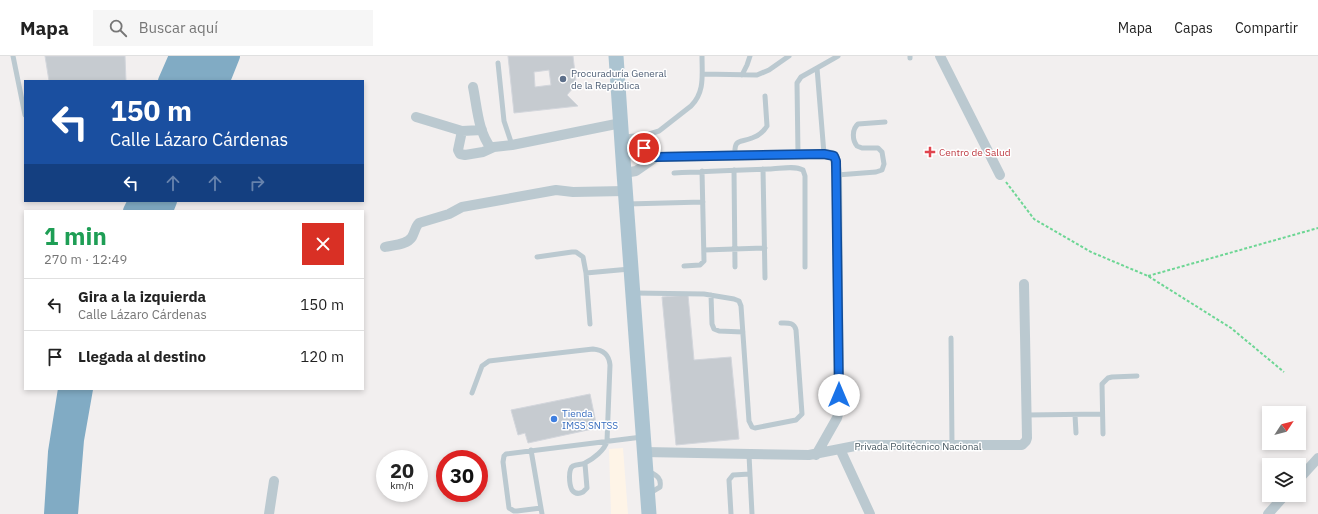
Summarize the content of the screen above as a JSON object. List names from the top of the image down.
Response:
{
  "streets": {
    "street": ["Privada Politécnico Nacional"]
  },
  "places": {
    "other": ["Procuraduría General de la República", "Tienda IMSS SNTSS"],
    "health": ["Centro de Salud"]
  },
  "north": "top right",
  "page": {
    "header": "Mapa",
    "search": "Buscar aquí",
    "nav": ["Mapa", "Capas", "Compartir"],
    "turn": ["150 m", "Calle Lázaro Cárdenas"],
    "heading": ["1 min", "270 m · 12:49"],
    "list": [
      {
        "name": "Gira a la izquierda",
        "note": "Calle Lázaro Cárdenas",
        "value": "150 m"
      },
      {
        "name": "Llegada al destino",
        "value": "120 m"
      }
    ],
    "speed": "20 km/h",
    "limit": "30"
  }
}
